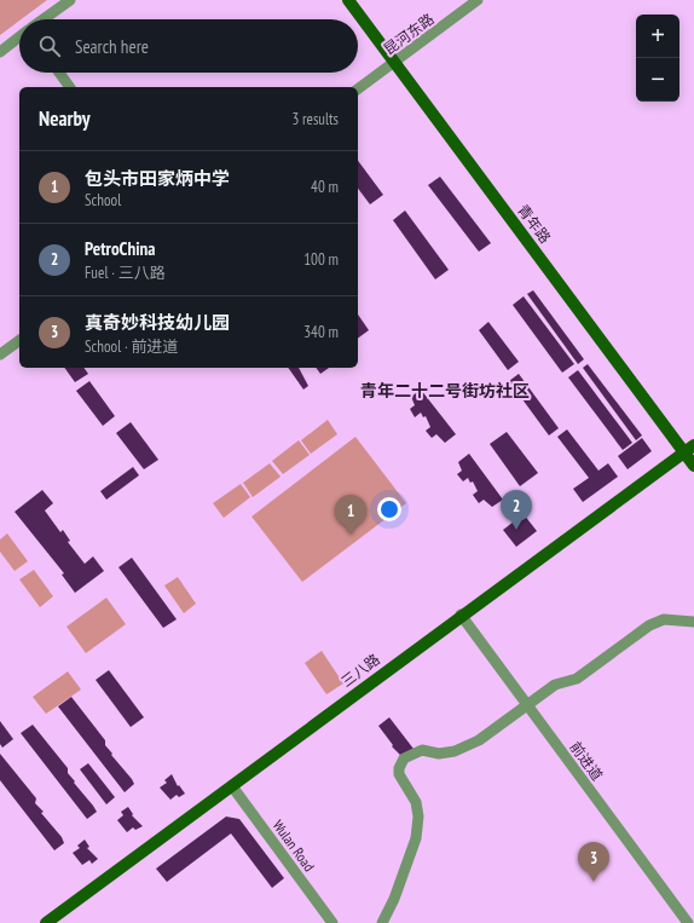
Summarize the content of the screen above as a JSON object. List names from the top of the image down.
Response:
{
  "streets": {
    "main road": ["青年路", "三八路"],
    "street": ["昆河东路", "前进道", "Wulan Road"]
  },
  "crossings": [
    ["昆河东路", "青年路"],
    ["青年路", "三八路"],
    ["三八路", "前进道"],
    ["三八路", "Wulan Road"]
  ],
  "districts": ["青年二十二号街坊社区"],
  "page": {
    "map_buttons": ["+", "−"],
    "search": "Search here",
    "heading": ["Nearby", "3 results"],
    "list": [
      {
        "mark": "1",
        "name": "包头市田家炳中学",
        "note": "School",
        "value": "40 m"
      },
      {
        "mark": "2",
        "name": "PetroChina",
        "note": "Fuel · 三八路",
        "value": "100 m"
      },
      {
        "mark": "3",
        "name": "真奇妙科技幼儿园",
        "note": "School · 前进道",
        "value": "340 m"
      }
    ],
    "pins": ["2", "1", "3"]
  }
}
